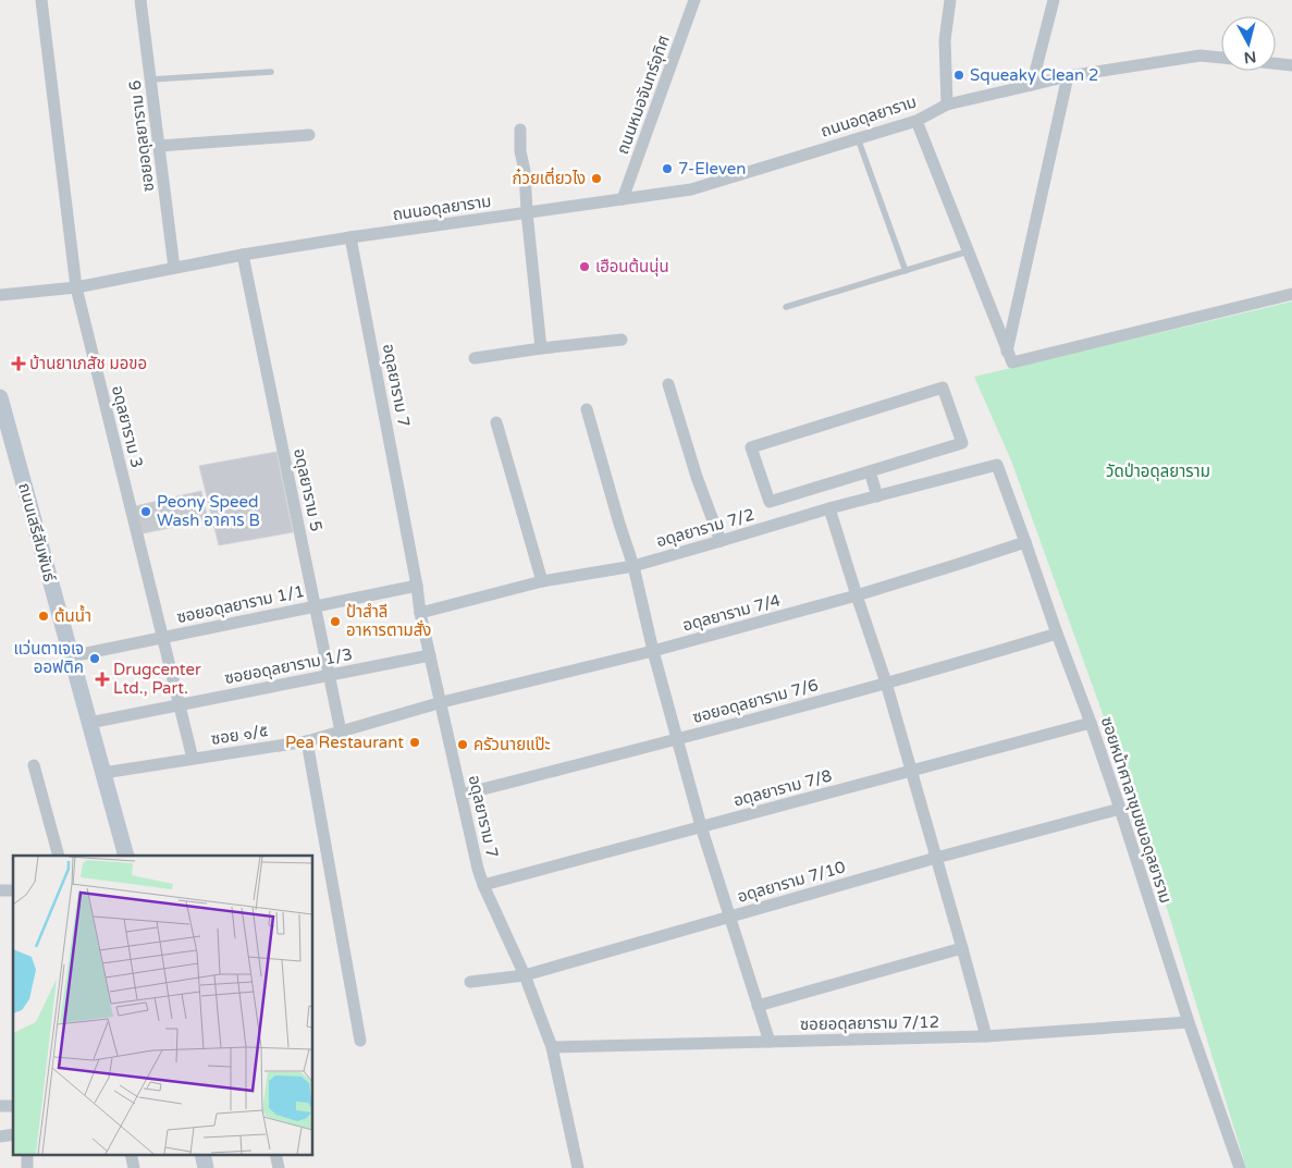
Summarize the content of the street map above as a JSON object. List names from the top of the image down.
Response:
{
  "streets": {
    "street": [
      "ถนนหมอจันทร์อุทิศ",
      "ถนนอดุลยาราม",
      "ซอยอดุลยาราม 6",
      "อดุลยาราม 7",
      "อดุลยาราม 3",
      "อดุลยาราม 5",
      "อดุลยาราม 7/2",
      "ถนนเสรีสัมพันธ์",
      "ซอยอดุลยาราม 1/1",
      "อดุลยาราม 7/4",
      "ซอยอดุลยาราม 1/3",
      "ซอยอดุลยาราม 7/6",
      "ซอย ๑/๕",
      "อดุลยาราม 7/8",
      "ซอยหน้าศาลาชุมชนอดุลยาราม",
      "อดุลยาราม 7/10",
      "ซอยอดุลยาราม 7/12"
    ]
  },
  "crossings": [
    ["ถนนหมอจันทร์อุทิศ", "ถนนอดุลยาราม"],
    ["ถนนอดุลยาราม", "ซอยอดุลยาราม 6"],
    ["ถนนอดุลยาราม", "อดุลยาราม 7"],
    ["ถนนอดุลยาราม", "อดุลยาราม 3"],
    ["ถนนอดุลยาราม", "อดุลยาราม 5"],
    ["อดุลยาราม 7", "อดุลยาราม 7/2"],
    ["อดุลยาราม 7", "ซอยอดุลยาราม 1/1"],
    ["อดุลยาราม 7", "อดุลยาราม 7/4"],
    ["อดุลยาราม 7", "ซอยอดุลยาราม 1/3"],
    ["อดุลยาราม 7", "ซอยอดุลยาราม 7/6"],
    ["อดุลยาราม 7", "ซอย ๑/๕"],
    ["อดุลยาราม 7", "อดุลยาราม 7/8"],
    ["อดุลยาราม 7", "อดุลยาราม 7/10"],
    ["อดุลยาราม 7", "ซอยอดุลยาราม 7/12"],
    ["อดุลยาราม 3", "ซอยอดุลยาราม 1/1"],
    ["อดุลยาราม 3", "ซอยอดุลยาราม 1/3"],
    ["อดุลยาราม 3", "ซอย ๑/๕"],
    ["อดุลยาราม 5", "ซอยอดุลยาราม 1/1"],
    ["อดุลยาราม 5", "ซอยอดุลยาราม 1/3"],
    ["อดุลยาราม 5", "ซอย ๑/๕"],
    ["อดุลยาราม 7/2", "ซอยหน้าศาลาชุมชนอดุลยาราม"],
    ["ถนนเสรีสัมพันธ์", "ซอยอดุลยาราม 1/1"],
    ["ถนนเสรีสัมพันธ์", "ซอยอดุลยาราม 1/3"],
    ["ถนนเสรีสัมพันธ์", "ซอย ๑/๕"],
    ["อดุลยาราม 7/4", "ซอย ๑/๕"],
    ["อดุลยาราม 7/4", "ซอยหน้าศาลาชุมชนอดุลยาราม"],
    ["ซอยอดุลยาราม 7/6", "ซอยหน้าศาลาชุมชนอดุลยาราม"],
    ["อดุลยาราม 7/8", "ซอยหน้าศาลาชุมชนอดุลยาราม"],
    ["ซอยหน้าศาลาชุมชนอดุลยาราม", "อดุลยาราม 7/10"],
    ["ซอยหน้าศาลาชุมชนอดุลยาราม", "ซอยอดุลยาราม 7/12"]
  ],
  "parks": ["วัดป่าอดุลยาราม"],
  "places": {
    "other": [
      "Squeaky Clean 2",
      "7-Eleven",
      "ก๋วยเตี๋ยวไง",
      "เฮือนต้นนุ่น",
      "Peony Speed Wash อาคาร B",
      "ต้นน้ำ",
      "ป้าสำลี อาหารตามสั่ง",
      "แว่นตาเจเจ ออฟติค",
      "Pea Restaurant",
      "ครัวนายแป๊ะ"
    ],
    "health": ["บ้านยาเภสัช มอขอ", "Drugcenter Ltd., Part."]
  },
  "north": "bottom"
}
